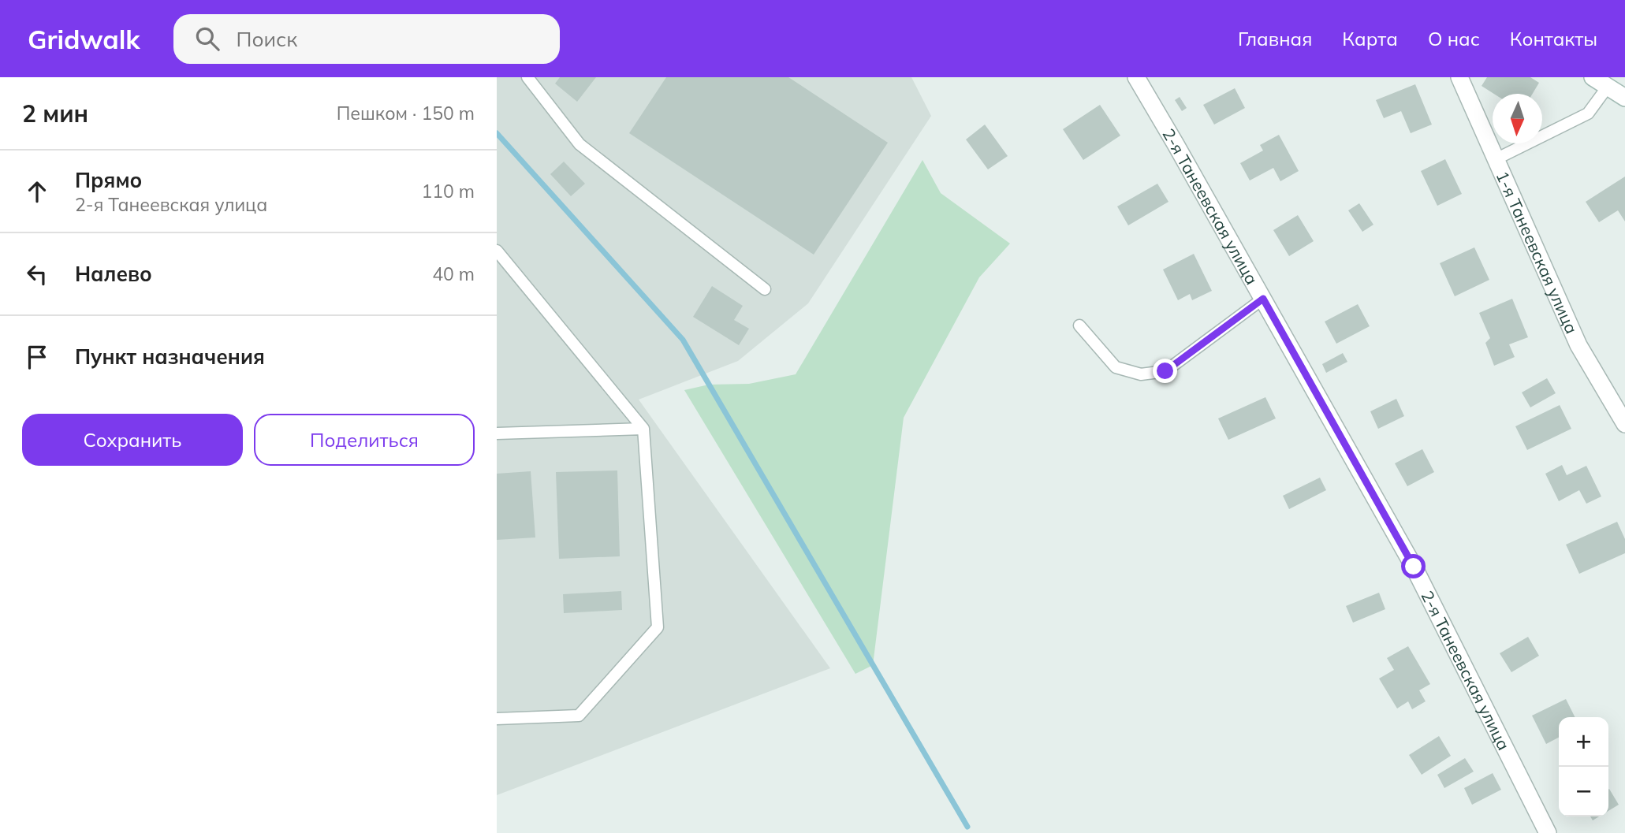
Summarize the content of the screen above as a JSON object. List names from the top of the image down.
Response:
{
  "streets": {
    "street": ["2-я Танеевская улица", "1-я Танеевская улица"]
  },
  "north": "bottom",
  "page": {
    "header": "Gridwalk",
    "search": "Поиск",
    "nav": [
      "Главная",
      "Карта",
      "О нас",
      "Контакты"
    ],
    "heading": ["2 мин", "Пешком · 150 m"],
    "list": [
      ["Прямо", "2-я Танеевская улица", "110 m"],
      ["Налево", "40 m"],
      "Пункт назначения"
    ],
    "buttons": ["Сохранить", "Поделиться"],
    "map_buttons": ["+", "−"]
  }
}
